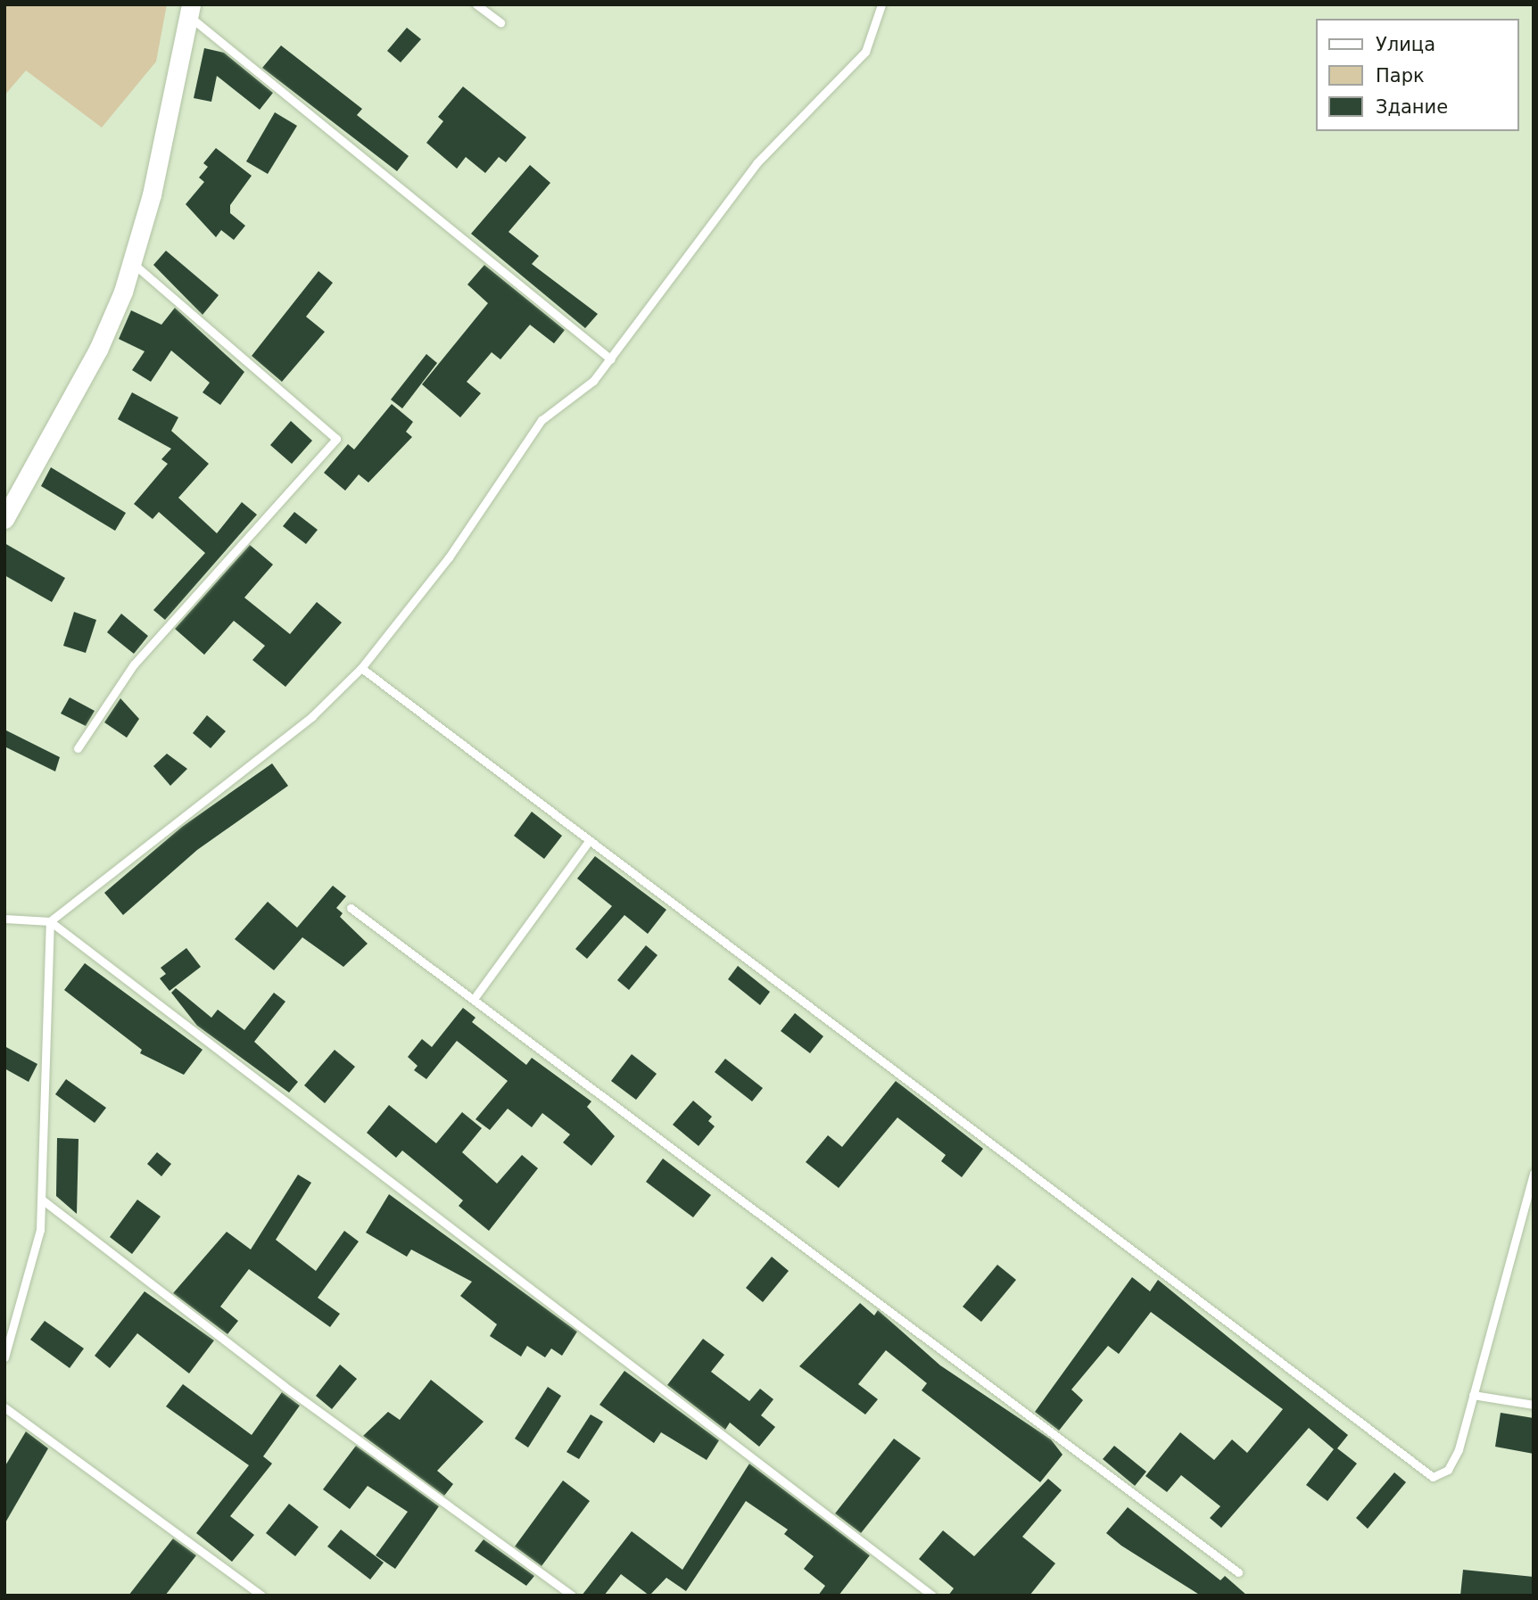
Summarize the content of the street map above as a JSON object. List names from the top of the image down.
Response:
{
  "legend": ["Улица", "Парк", "Здание"]
}
